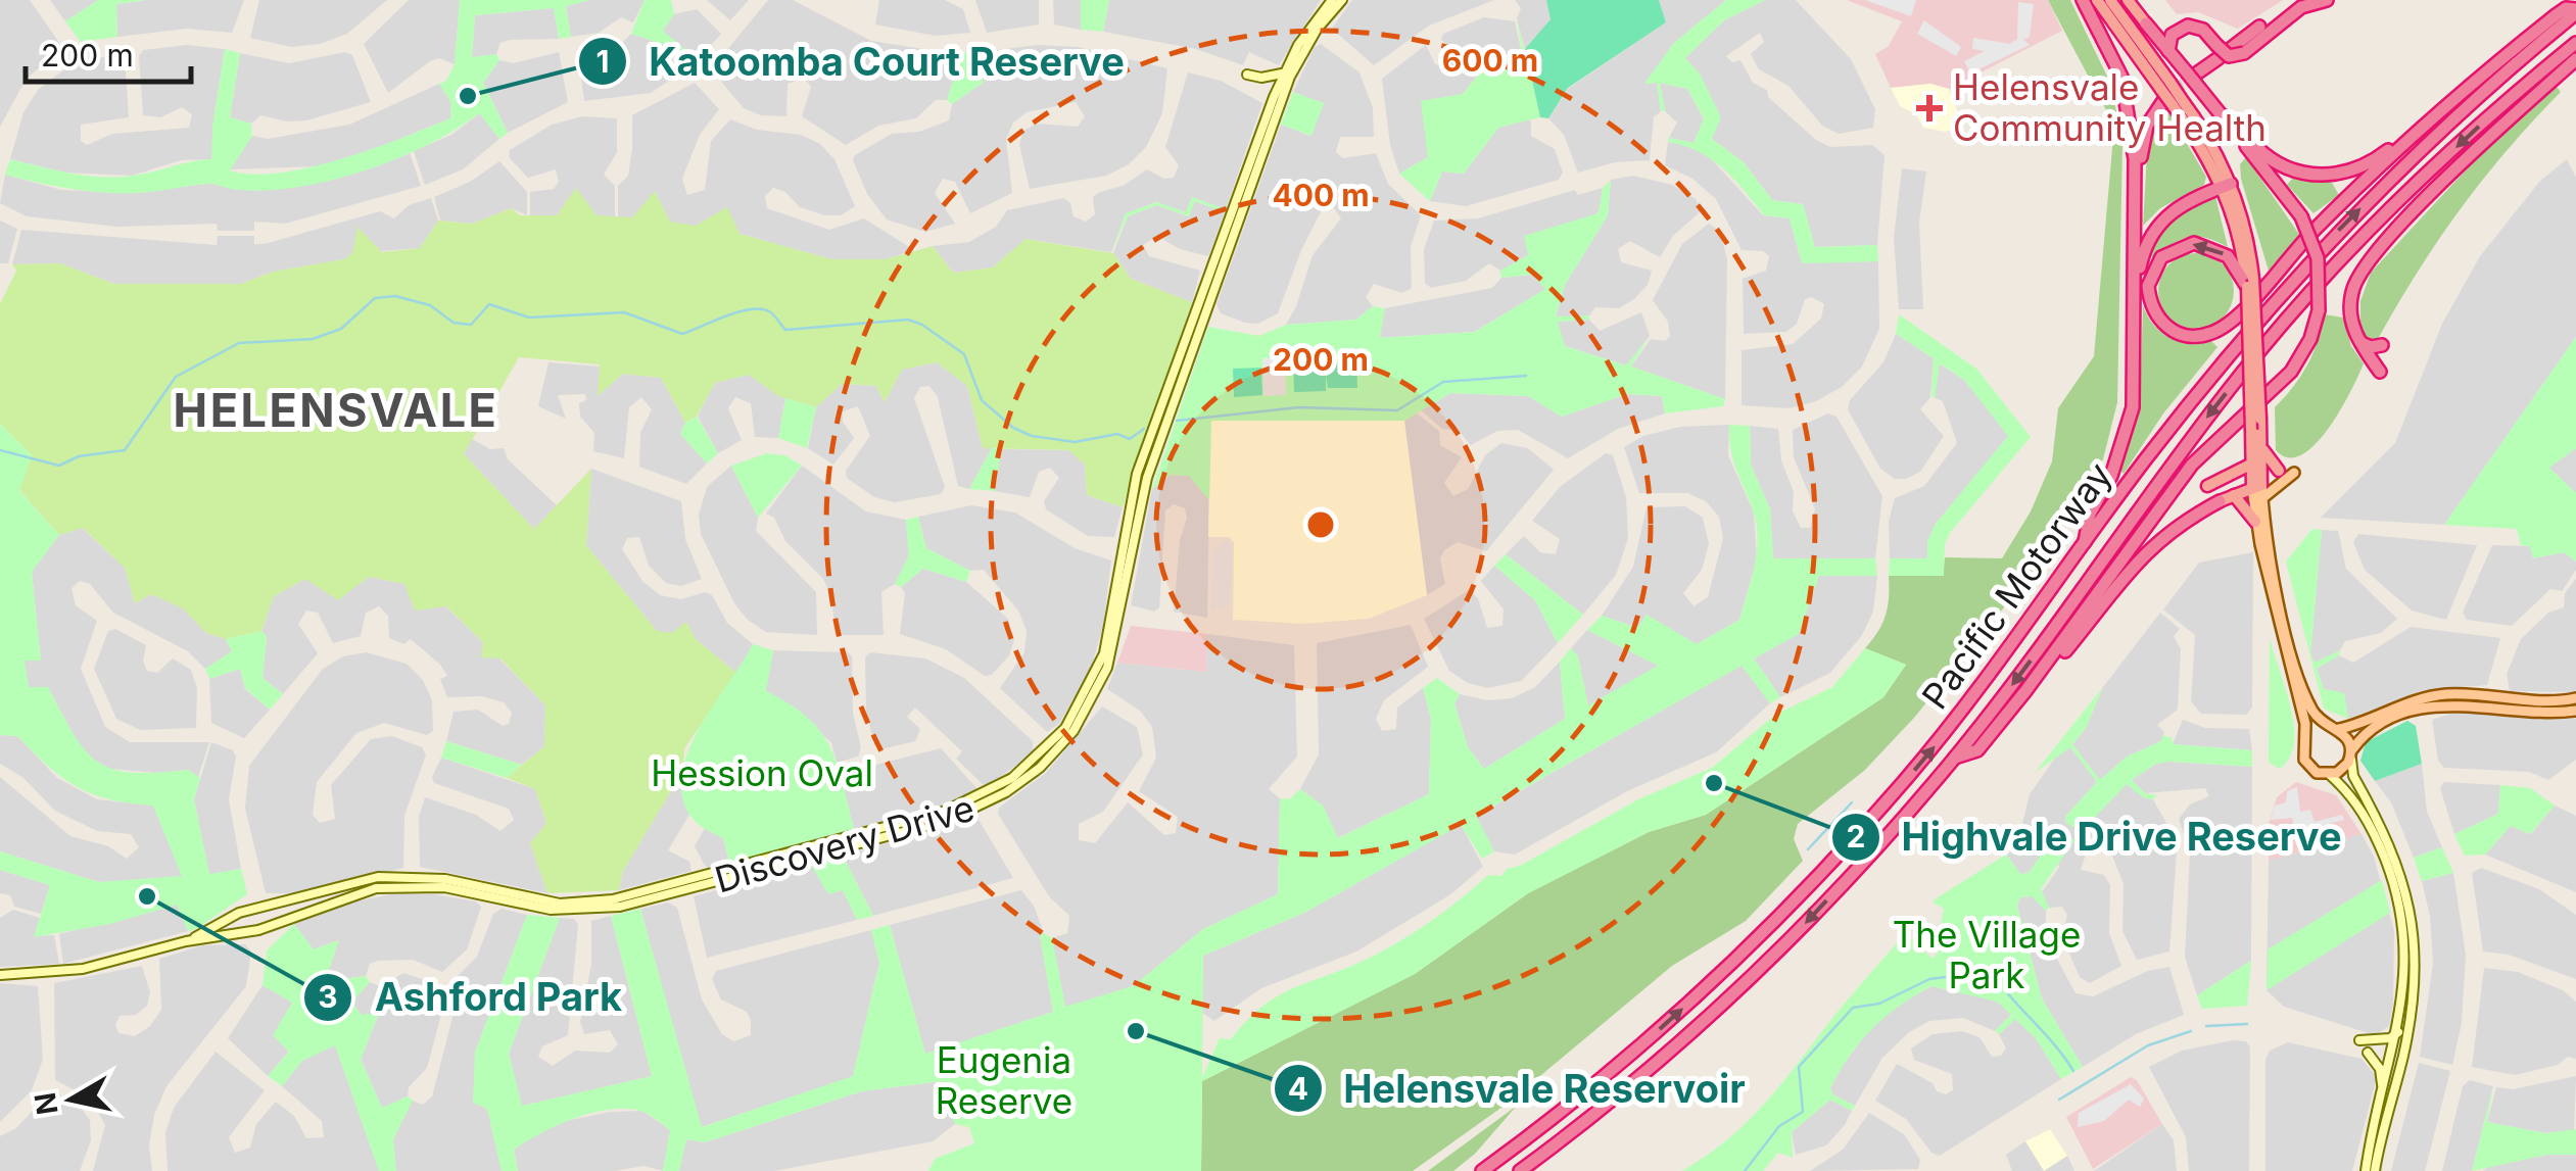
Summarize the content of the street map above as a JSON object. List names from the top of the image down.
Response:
{
  "streets": {
    "highway": ["Pacific Motorway"],
    "main road": ["Discovery Drive"]
  },
  "districts": ["HELENSVALE"],
  "parks": ["Hession Oval", "The Village Park", "Eugenia Reserve"],
  "places": {
    "other": [
      "Katoomba Court Reserve",
      "Highvale Drive Reserve",
      "Ashford Park",
      "Helensvale Reservoir"
    ],
    "health": ["Helensvale Community Health"]
  },
  "scale_bar": "200 m",
  "north": "left",
  "rings": ["600 m", "400 m", "200 m"]
}
